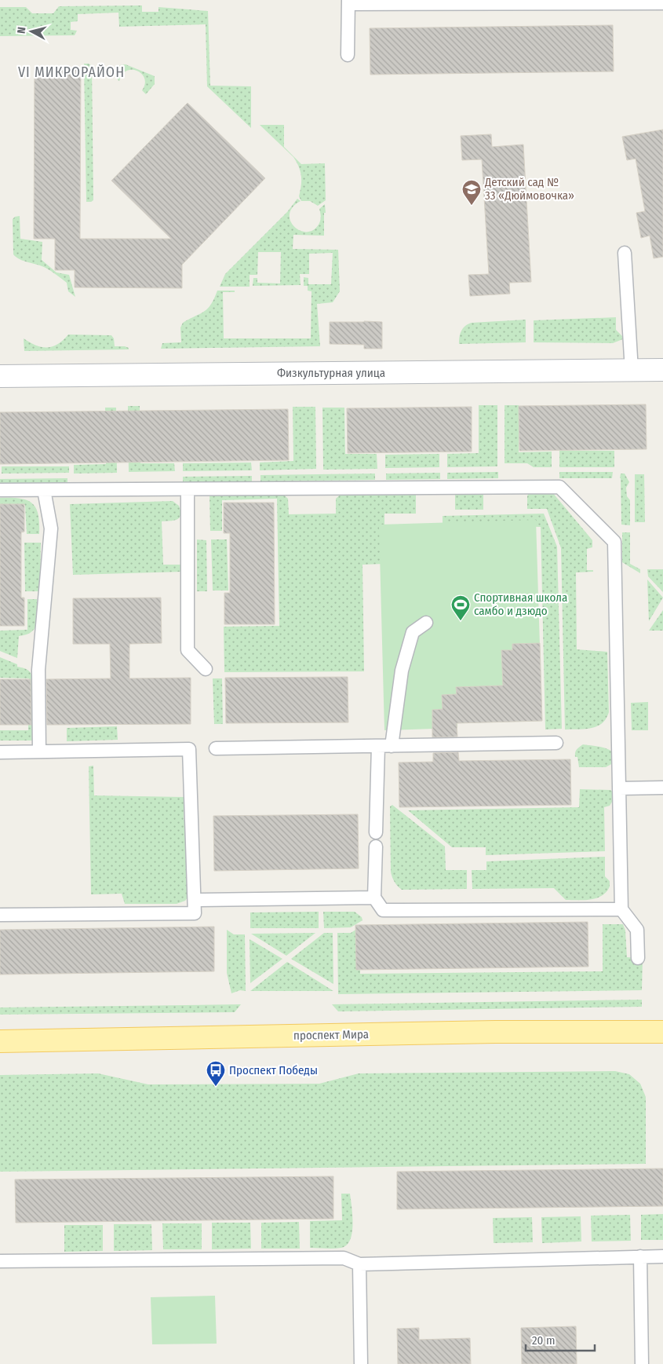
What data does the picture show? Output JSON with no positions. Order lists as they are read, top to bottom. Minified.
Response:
{"streets":{"main road":["проспект Мира"],"street":["Физкультурная улица"]},"districts":["VI МИКРОРАЙОН"],"places":{"school or university":["Детский сад № 33 «Дюймовочка»"],"sports":["Спортивная школа самбо и дзюдо"],"bus stop":["Проспект Победы"]},"scale_bar":"20 m","north":"left"}
